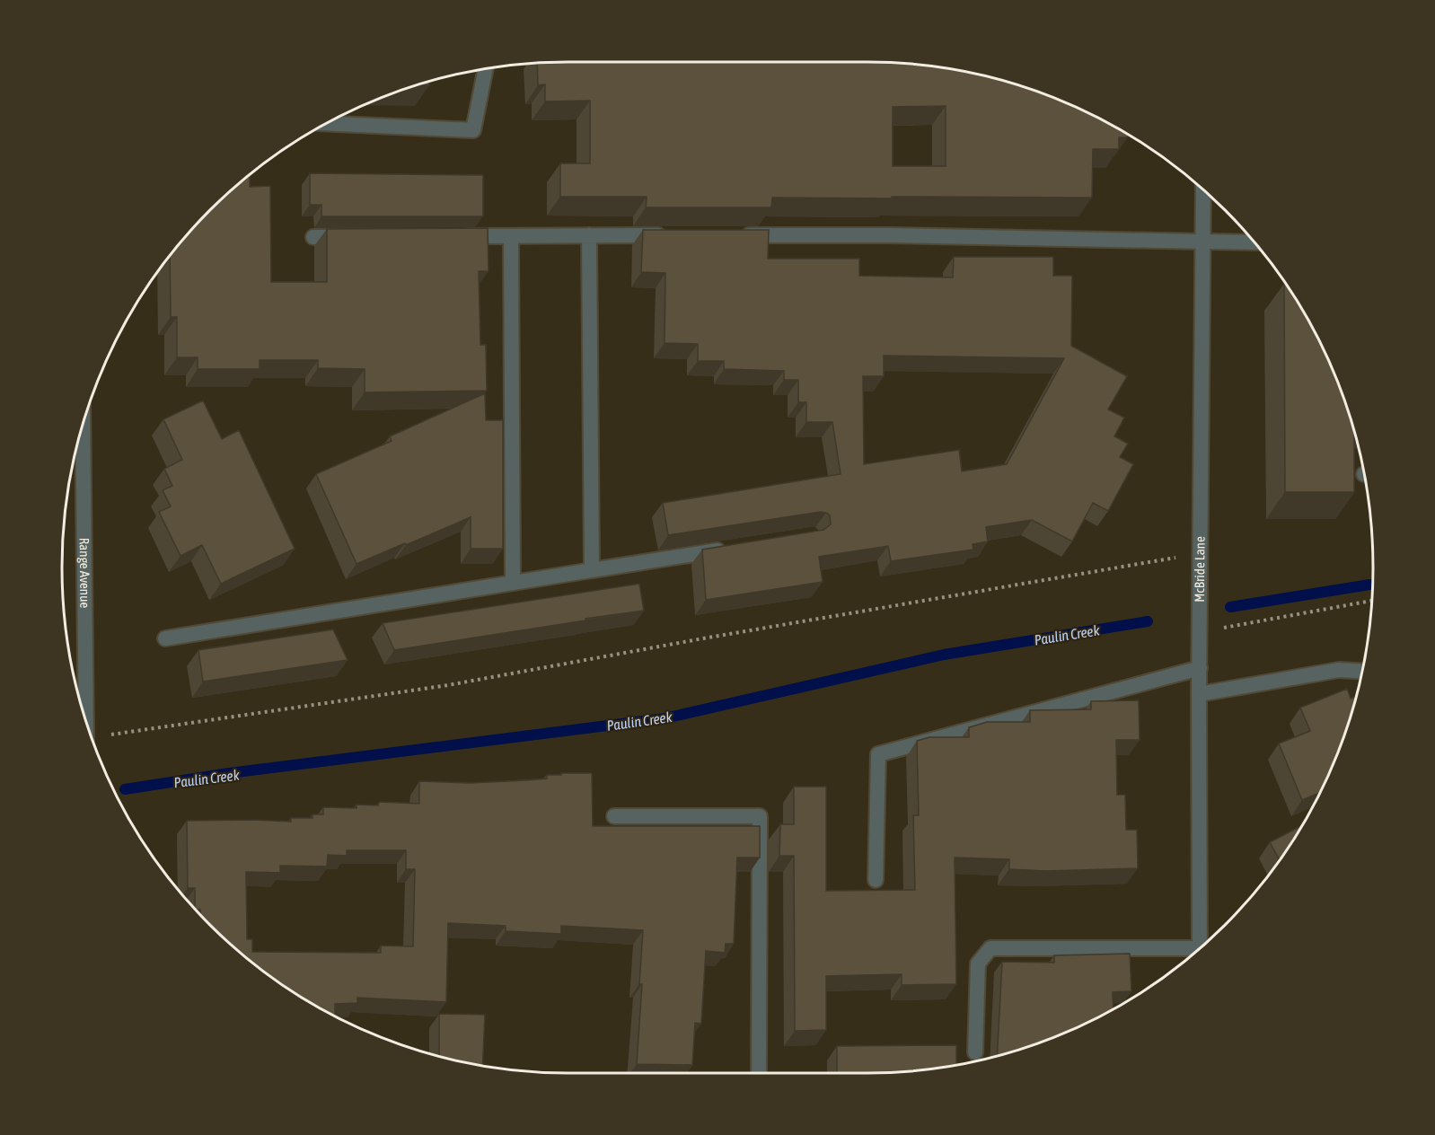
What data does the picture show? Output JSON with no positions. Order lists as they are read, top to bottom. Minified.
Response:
{"streets":{"street":["McBride Lane","Range Avenue"]},"water":["Paulin Creek"]}
